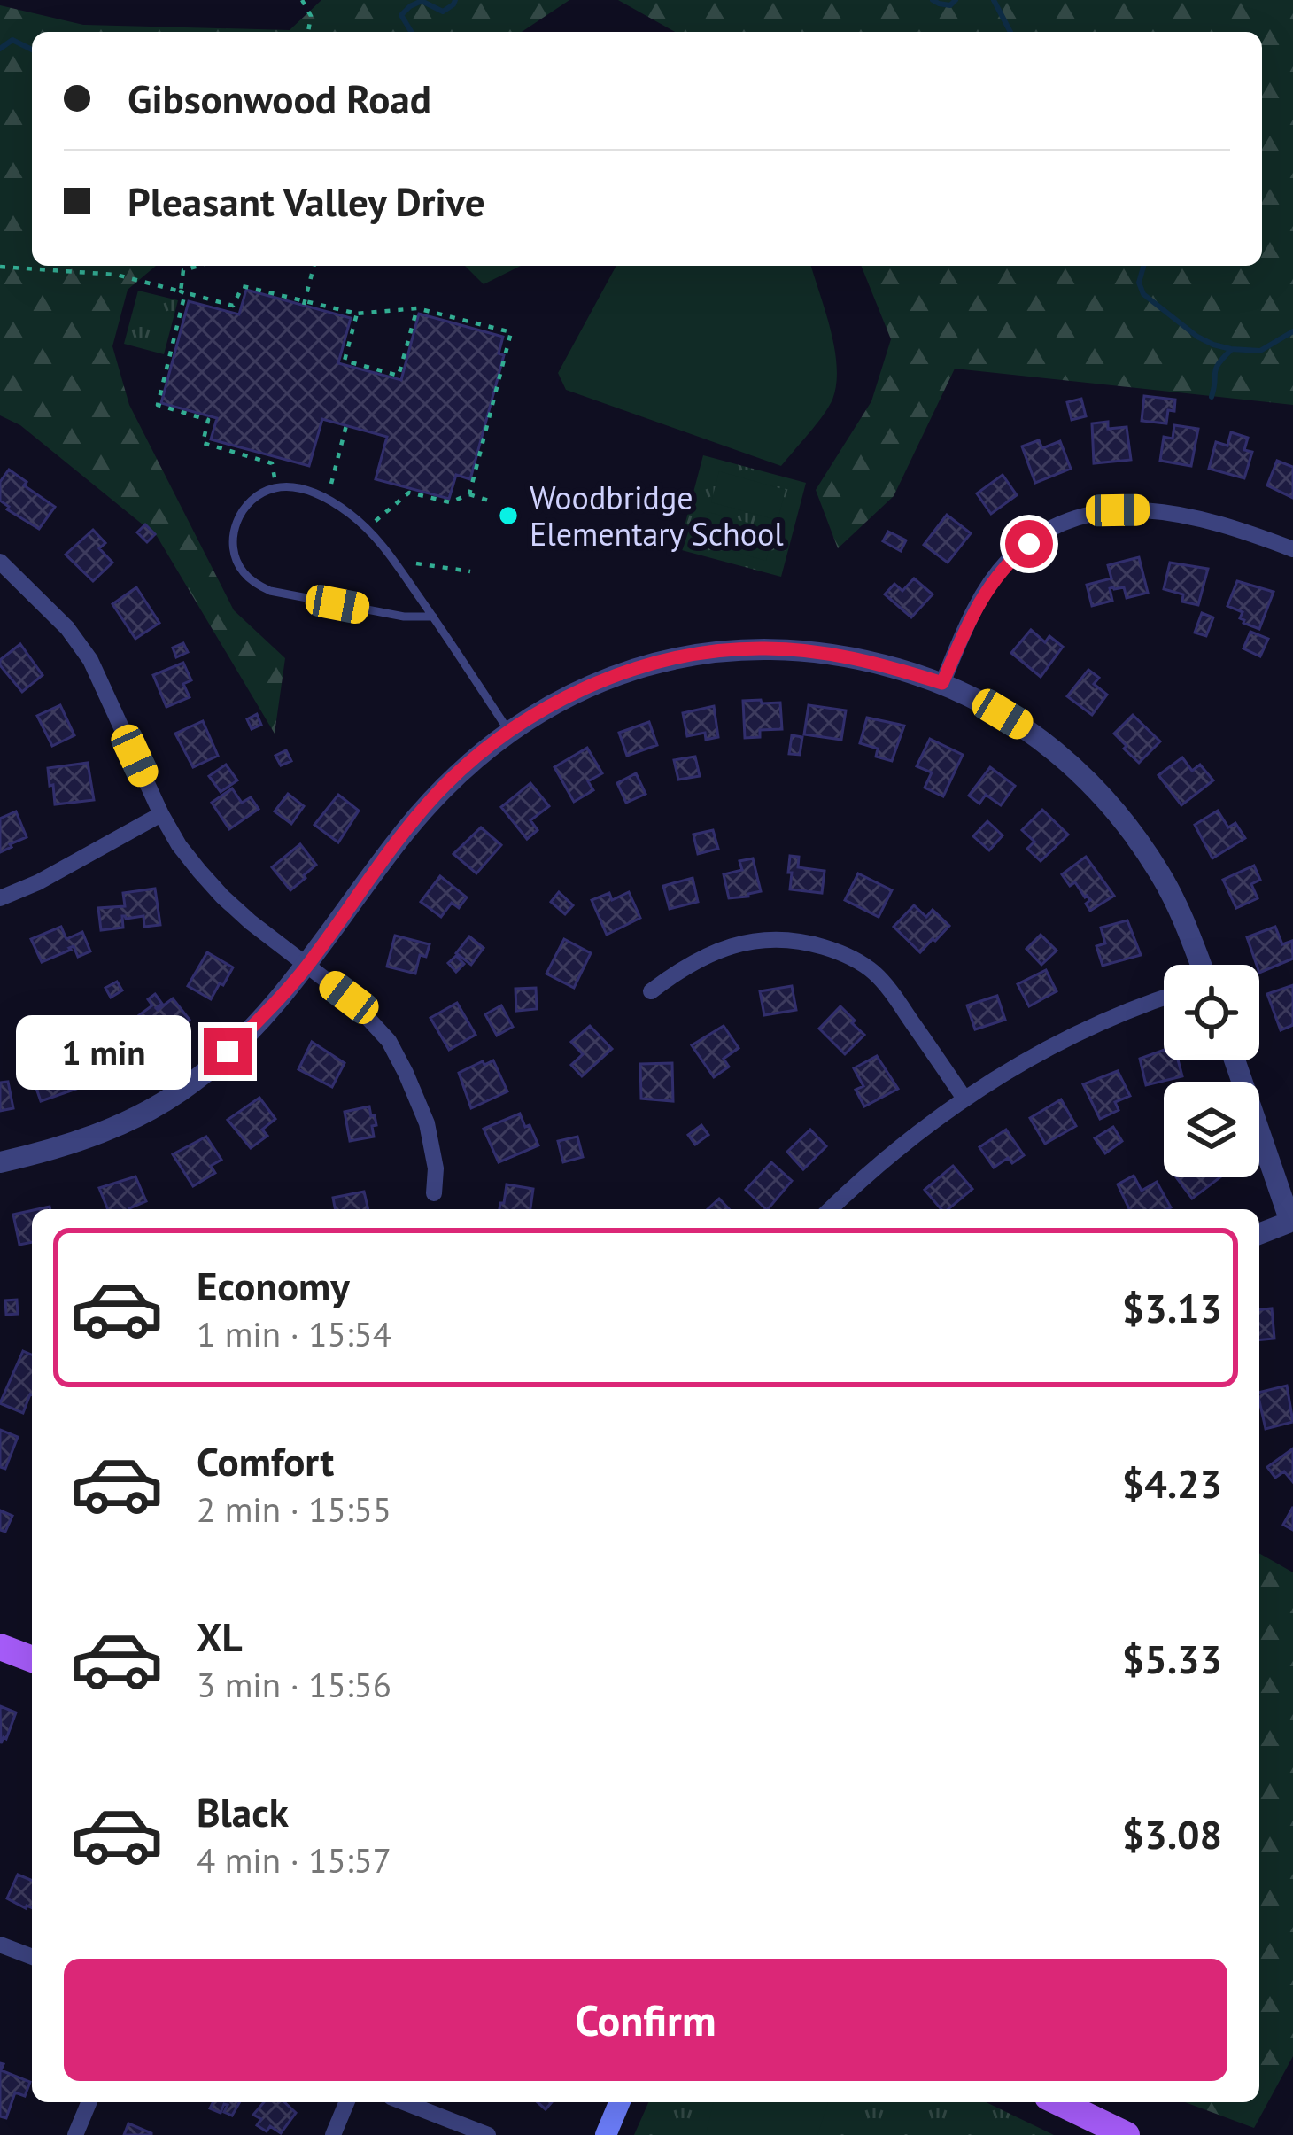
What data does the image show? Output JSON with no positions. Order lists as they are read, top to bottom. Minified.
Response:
{"places":["Woodbridge Elementary School"],"page":{"banner":["Gibsonwood Road","Pleasant Valley Drive"],"bubble":"1 min","list":[{"name":"Economy","note":"1 min · 15:54","value":"$3.13"},{"name":"Comfort","note":"2 min · 15:55","value":"$4.23"},{"name":"XL","note":"3 min · 15:56","value":"$5.33"},{"name":"Black","note":"4 min · 15:57","value":"$3.08"}],"buttons":"Confirm"}}
